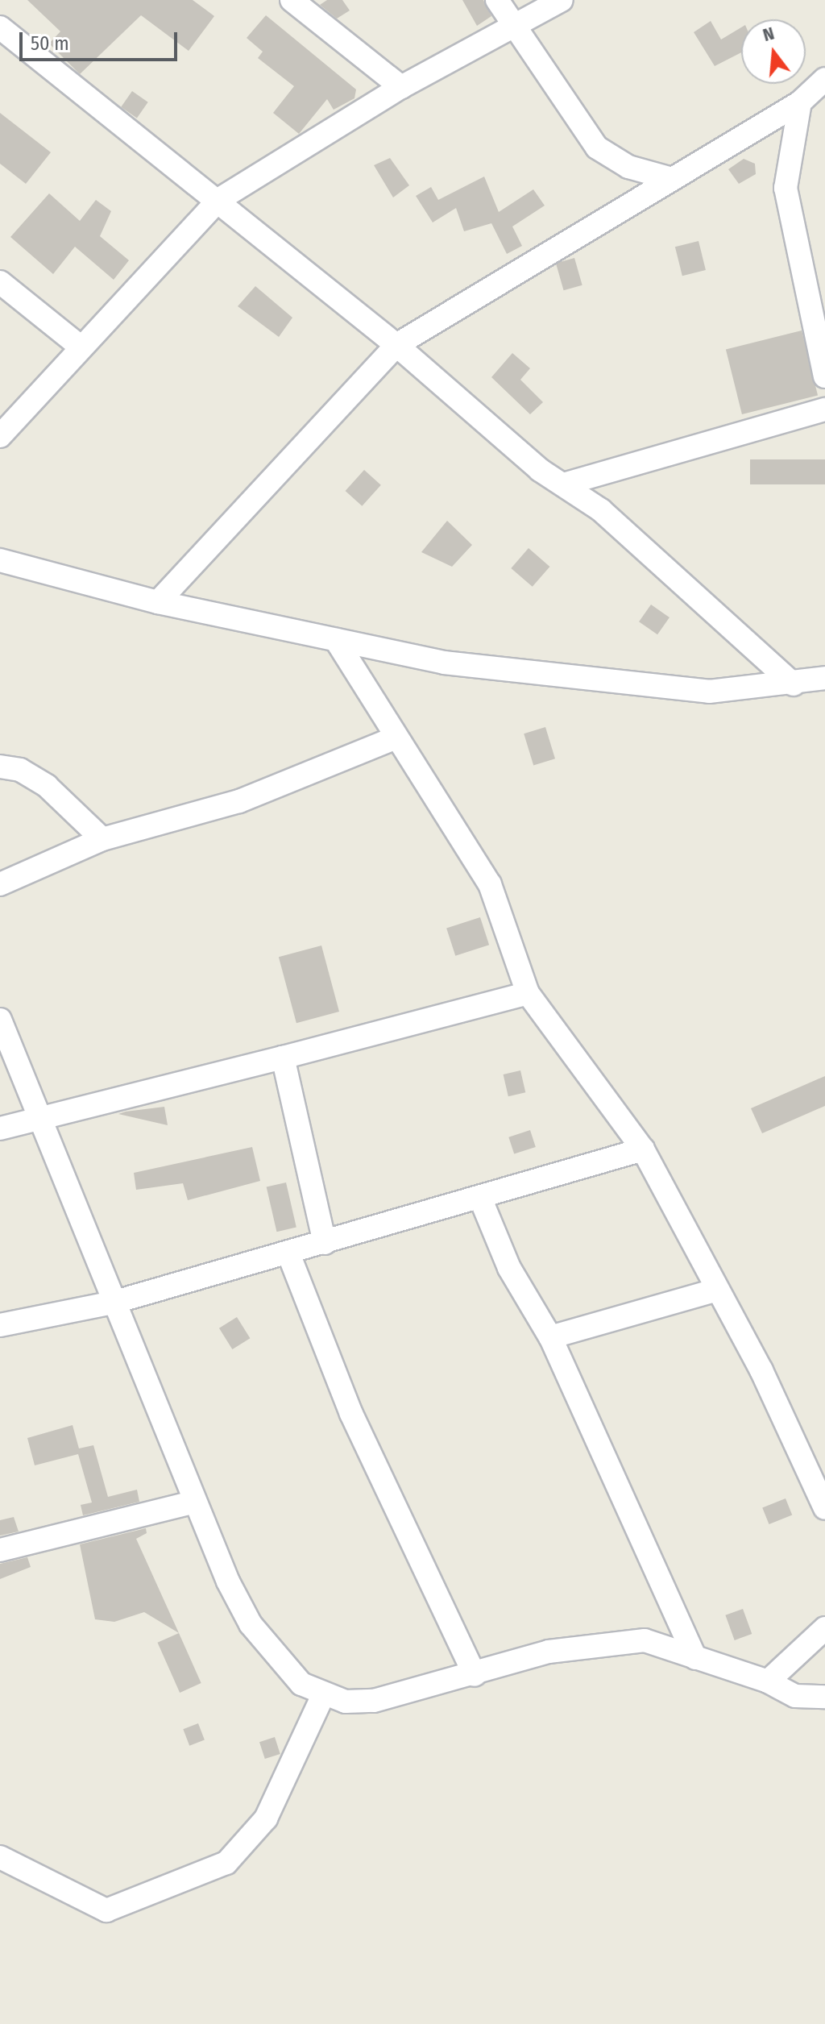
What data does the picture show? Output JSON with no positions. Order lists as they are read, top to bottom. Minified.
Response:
{"scale_bar":"50 m","north":"top"}
